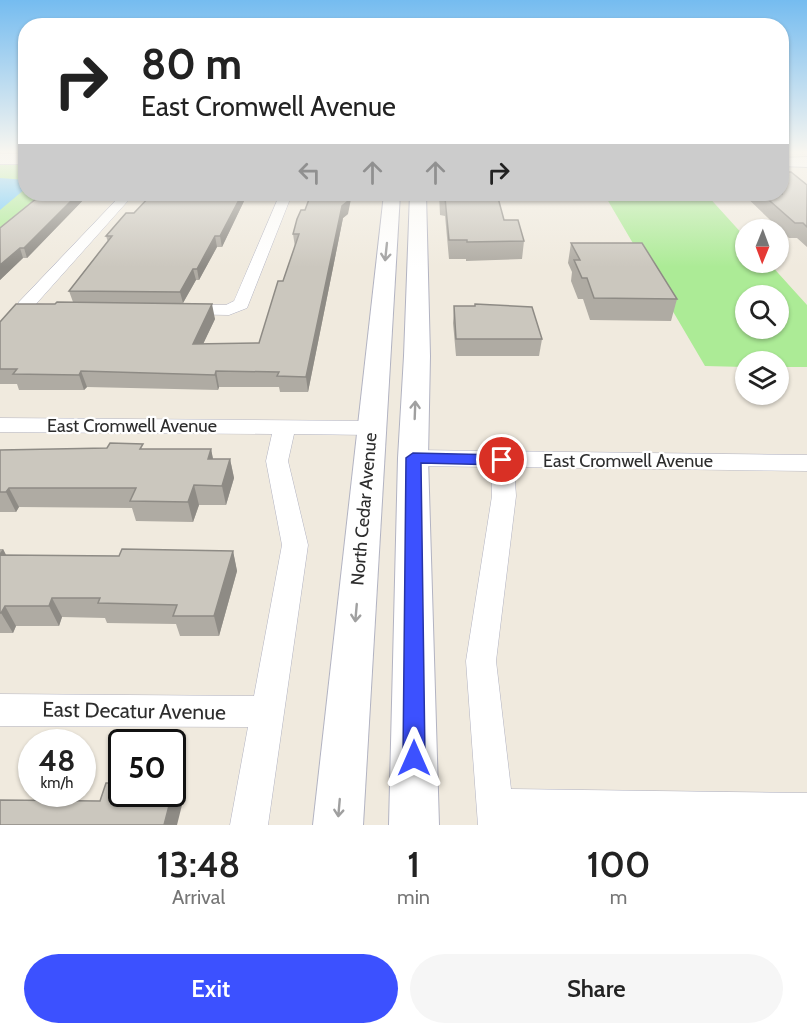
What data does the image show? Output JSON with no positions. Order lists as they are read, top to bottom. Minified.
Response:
{"streets":{"main road":["North Cedar Avenue"],"street":["East Cromwell Avenue","East Decatur Avenue"]},"crossings":[["East Cromwell Avenue","North Cedar Avenue"]],"north":"bottom","page":{"turn":["80 m","East Cromwell Avenue"],"speed":"48 km/h","limit":"50","eta":["13:48","Arrival","1","min","100","m"],"buttons":["Exit","Share"]}}
